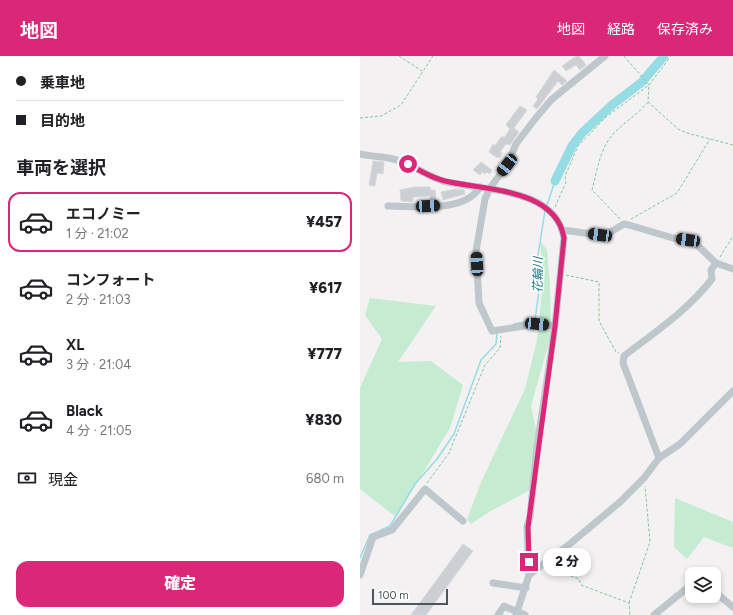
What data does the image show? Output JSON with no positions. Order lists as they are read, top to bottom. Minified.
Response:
{"water":["花輪川"],"scale_bar":"100 m","page":{"header":"地図","nav":["地図","経路","保存済み"],"banner":["乗車地","目的地"],"heading":"車両を選択","list":[{"name":"エコノミー","note":"1 分 · 21:02","value":"¥457"},{"name":"コンフォート","note":"2 分 · 21:03","value":"¥617"},{"name":"XL","note":"3 分 · 21:04","value":"¥777"},{"name":"Black","note":"4 分 · 21:05","value":"¥830"}],"pay":["現金","680 m"],"bubble":"2 分","buttons":"確定","scale":"100 m"}}
